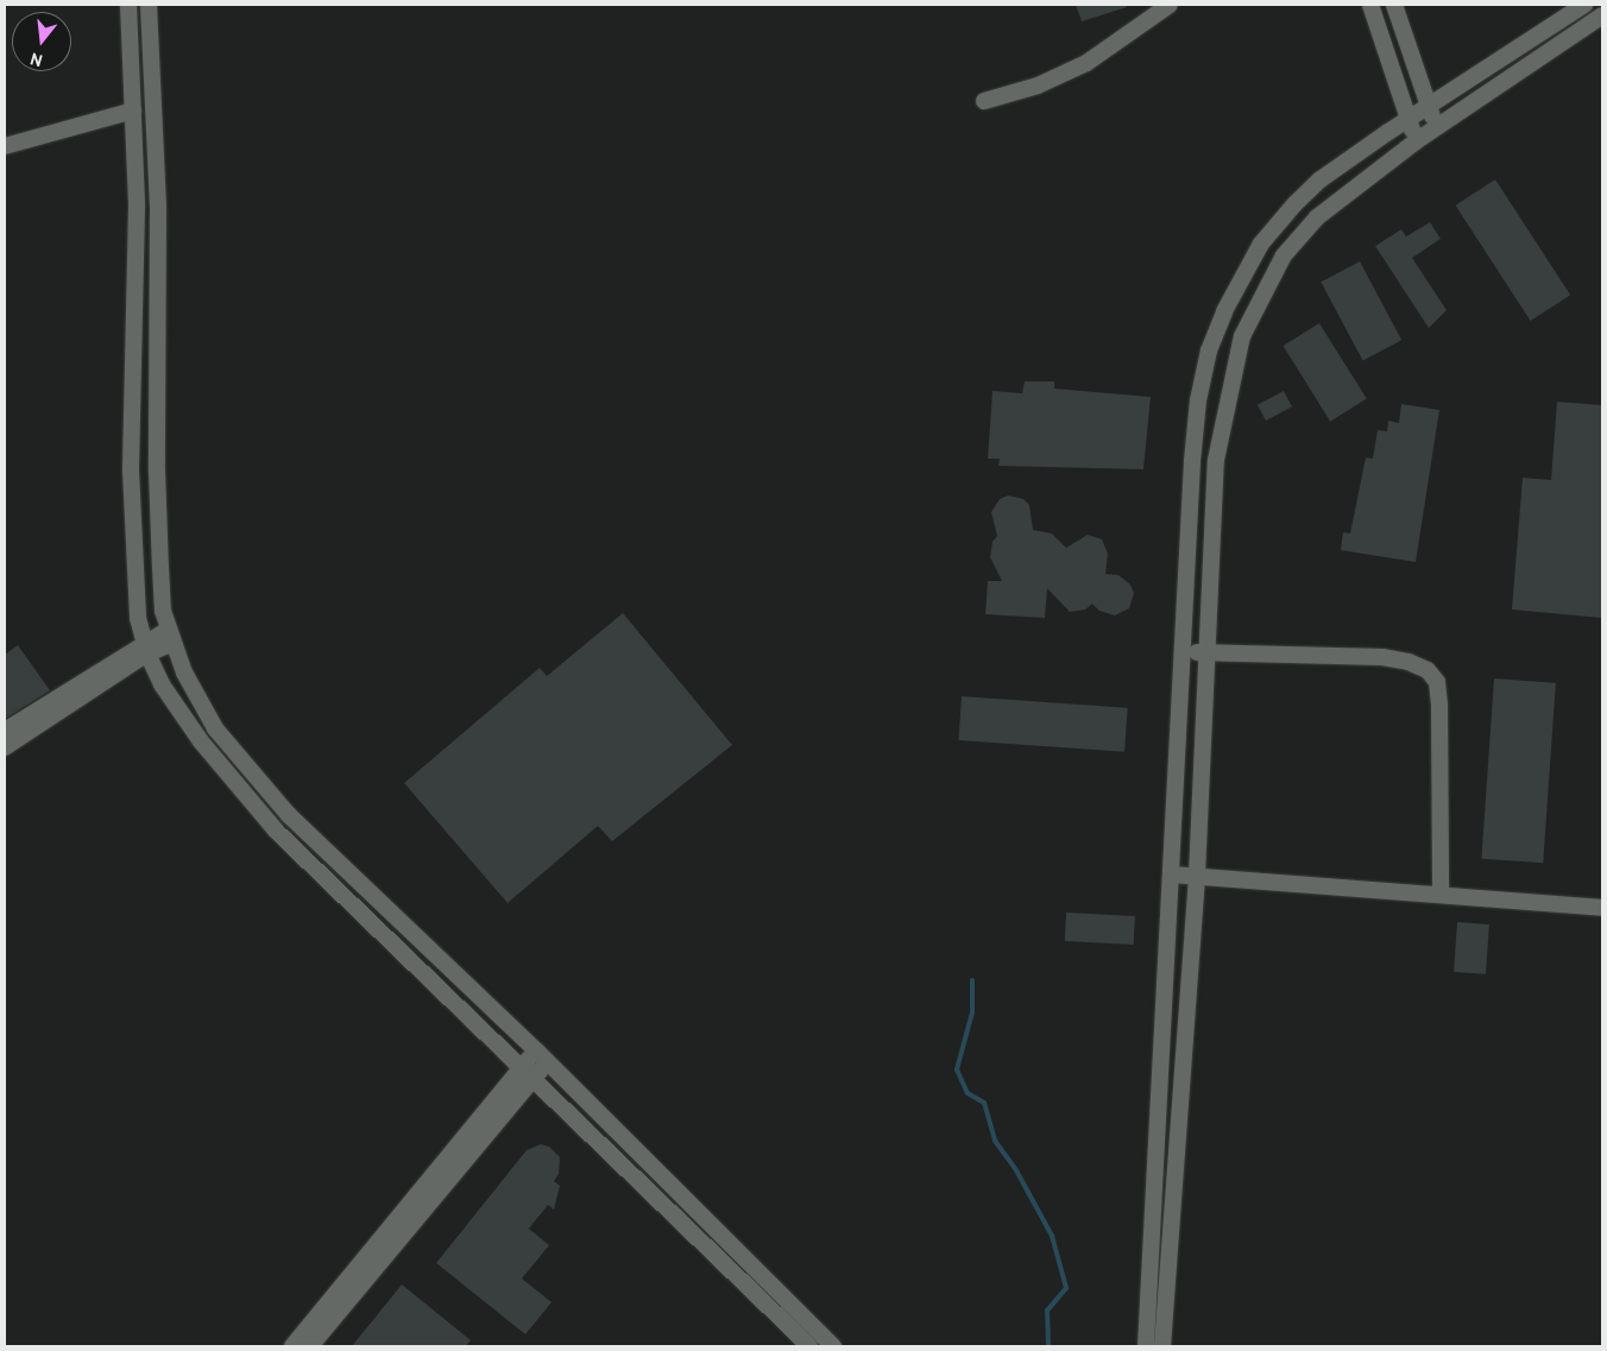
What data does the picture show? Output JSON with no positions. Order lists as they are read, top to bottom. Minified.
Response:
{"north":"bottom"}
